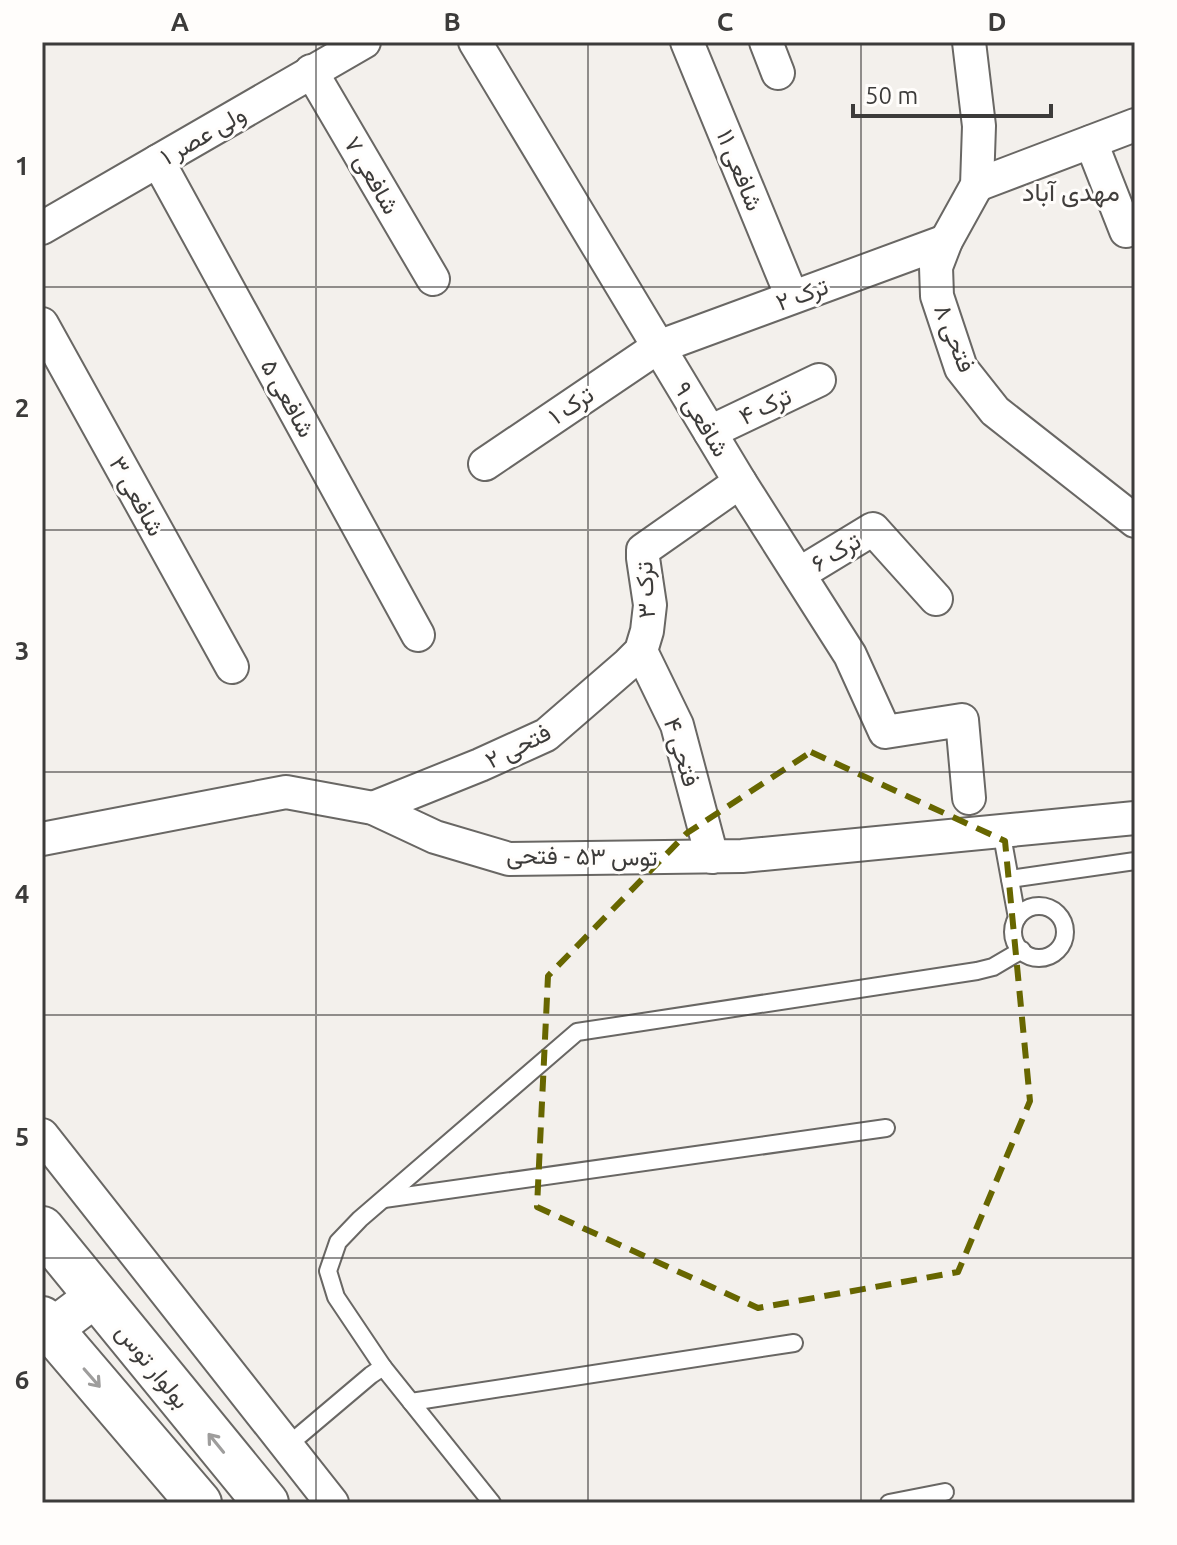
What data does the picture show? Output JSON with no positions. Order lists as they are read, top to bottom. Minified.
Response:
{"streets":{"main road":["بولوار توس"],"street":["ولی عصر ۱","شافعی ۱۱","شافعی ۷","ترک ۲","فتحی ۸","شافعی ۵","ترک ۱","ترک ۴","شافعی ۹","شافعی ۳","ترک ۶","ترک ۳","فتحی ۲","فتحی ۴","توس ۵۳ - فتحی"]},"crossings":[["ولی عصر ۱","شافعی ۷"],["ولی عصر ۱","شافعی ۵"],["شافعی ۱۱","ترک ۲"],["ترک ۲","فتحی ۸"],["ترک ۲","ترک ۱"],["ترک ۲","شافعی ۹"],["ترک ۱","شافعی ۹"],["ترک ۴","شافعی ۹"],["شافعی ۹","ترک ۶"],["شافعی ۹","ترک ۳"],["ترک ۳","فتحی ۲"],["ترک ۳","فتحی ۴"],["فتحی ۲","فتحی ۴"],["فتحی ۲","توس ۵۳ - فتحی"],["فتحی ۴","توس ۵۳ - فتحی"]],"districts":["مهدی آباد"],"scale_bar":"50 m","grid":{"columns":["A","B","C","D"],"rows":["1","2","3","4","5","6"]}}
